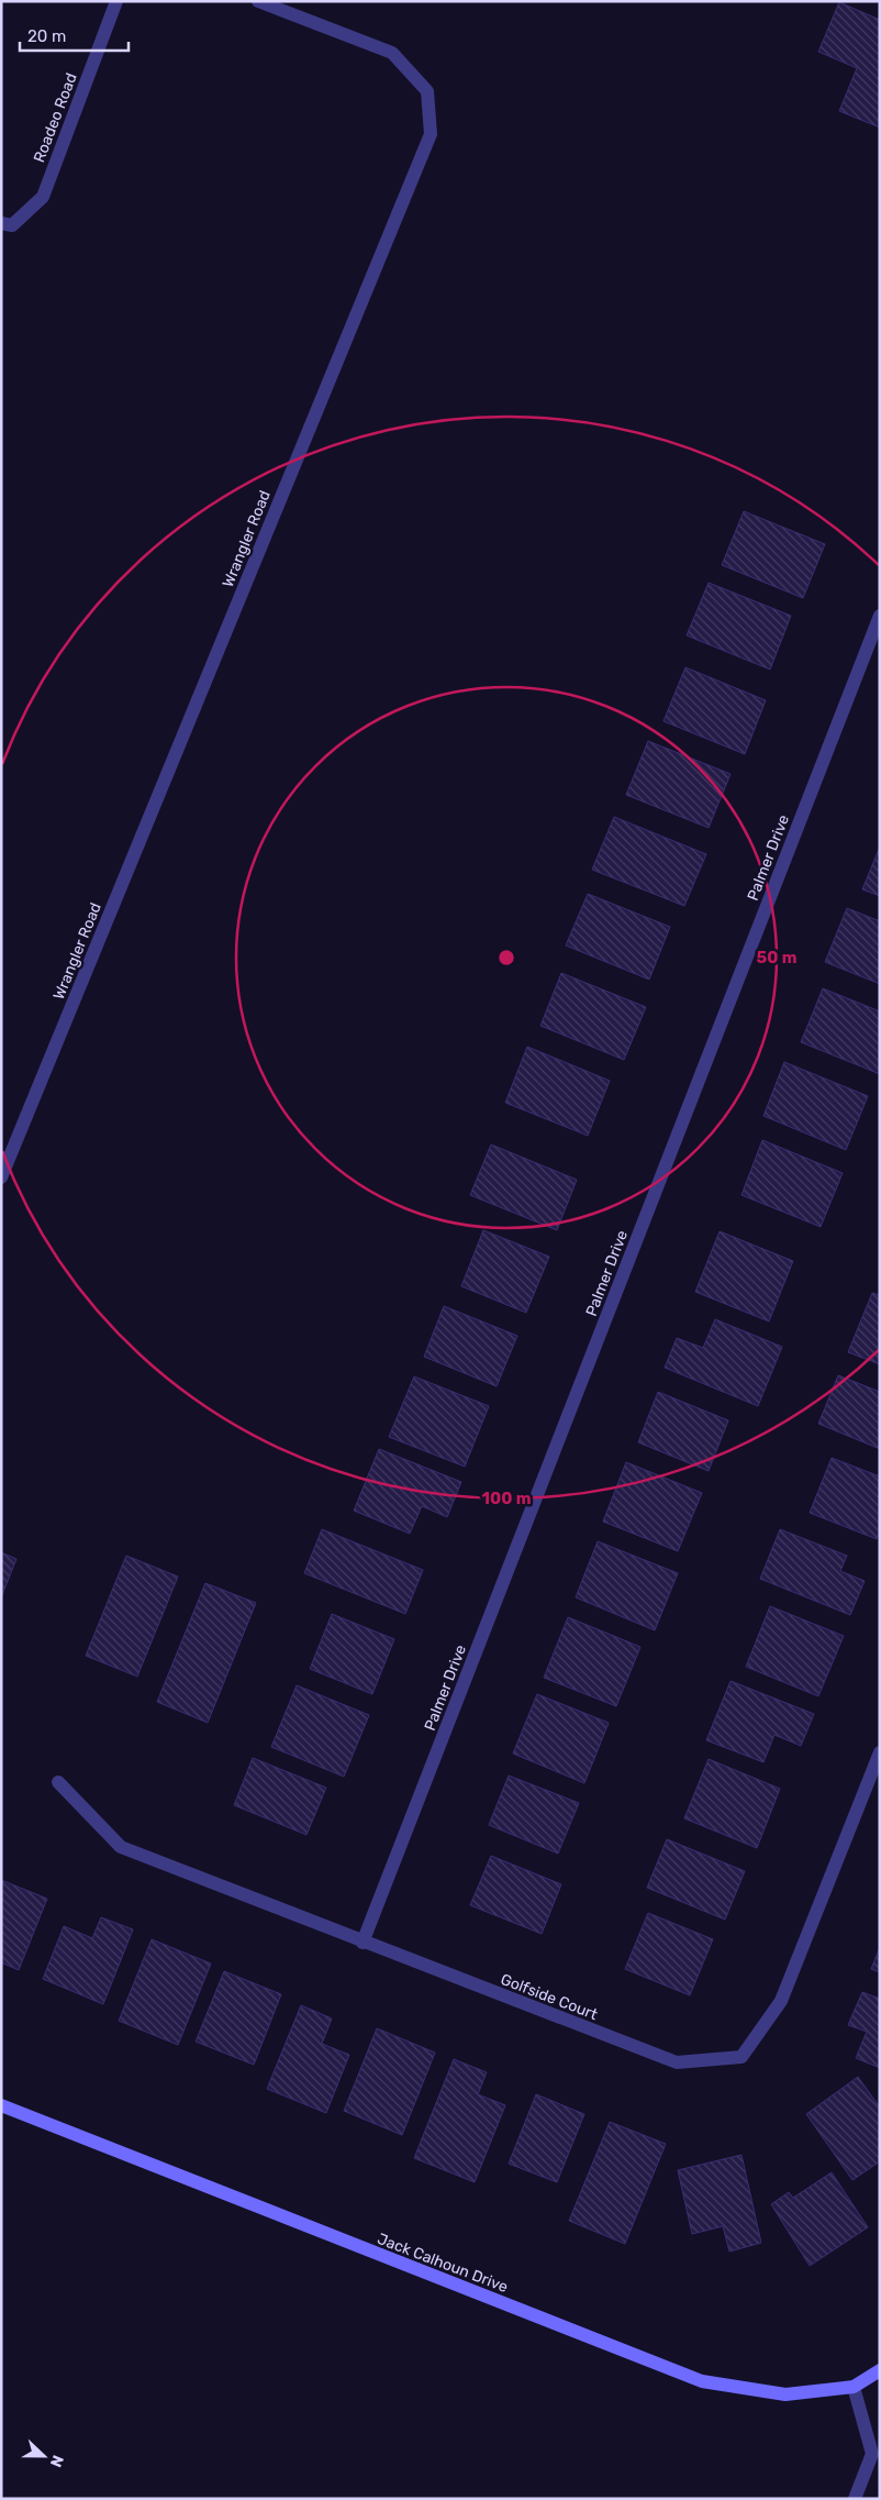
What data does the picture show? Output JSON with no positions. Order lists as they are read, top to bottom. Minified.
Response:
{"streets":{"street":["Roadeo Road","Wrangler Road","Palmer Drive","Golfside Court","Jack Calhoun Drive"]},"crossings":[["Palmer Drive","Golfside Court"]],"scale_bar":"20 m","north":"right","rings":["50 m","100 m"]}
